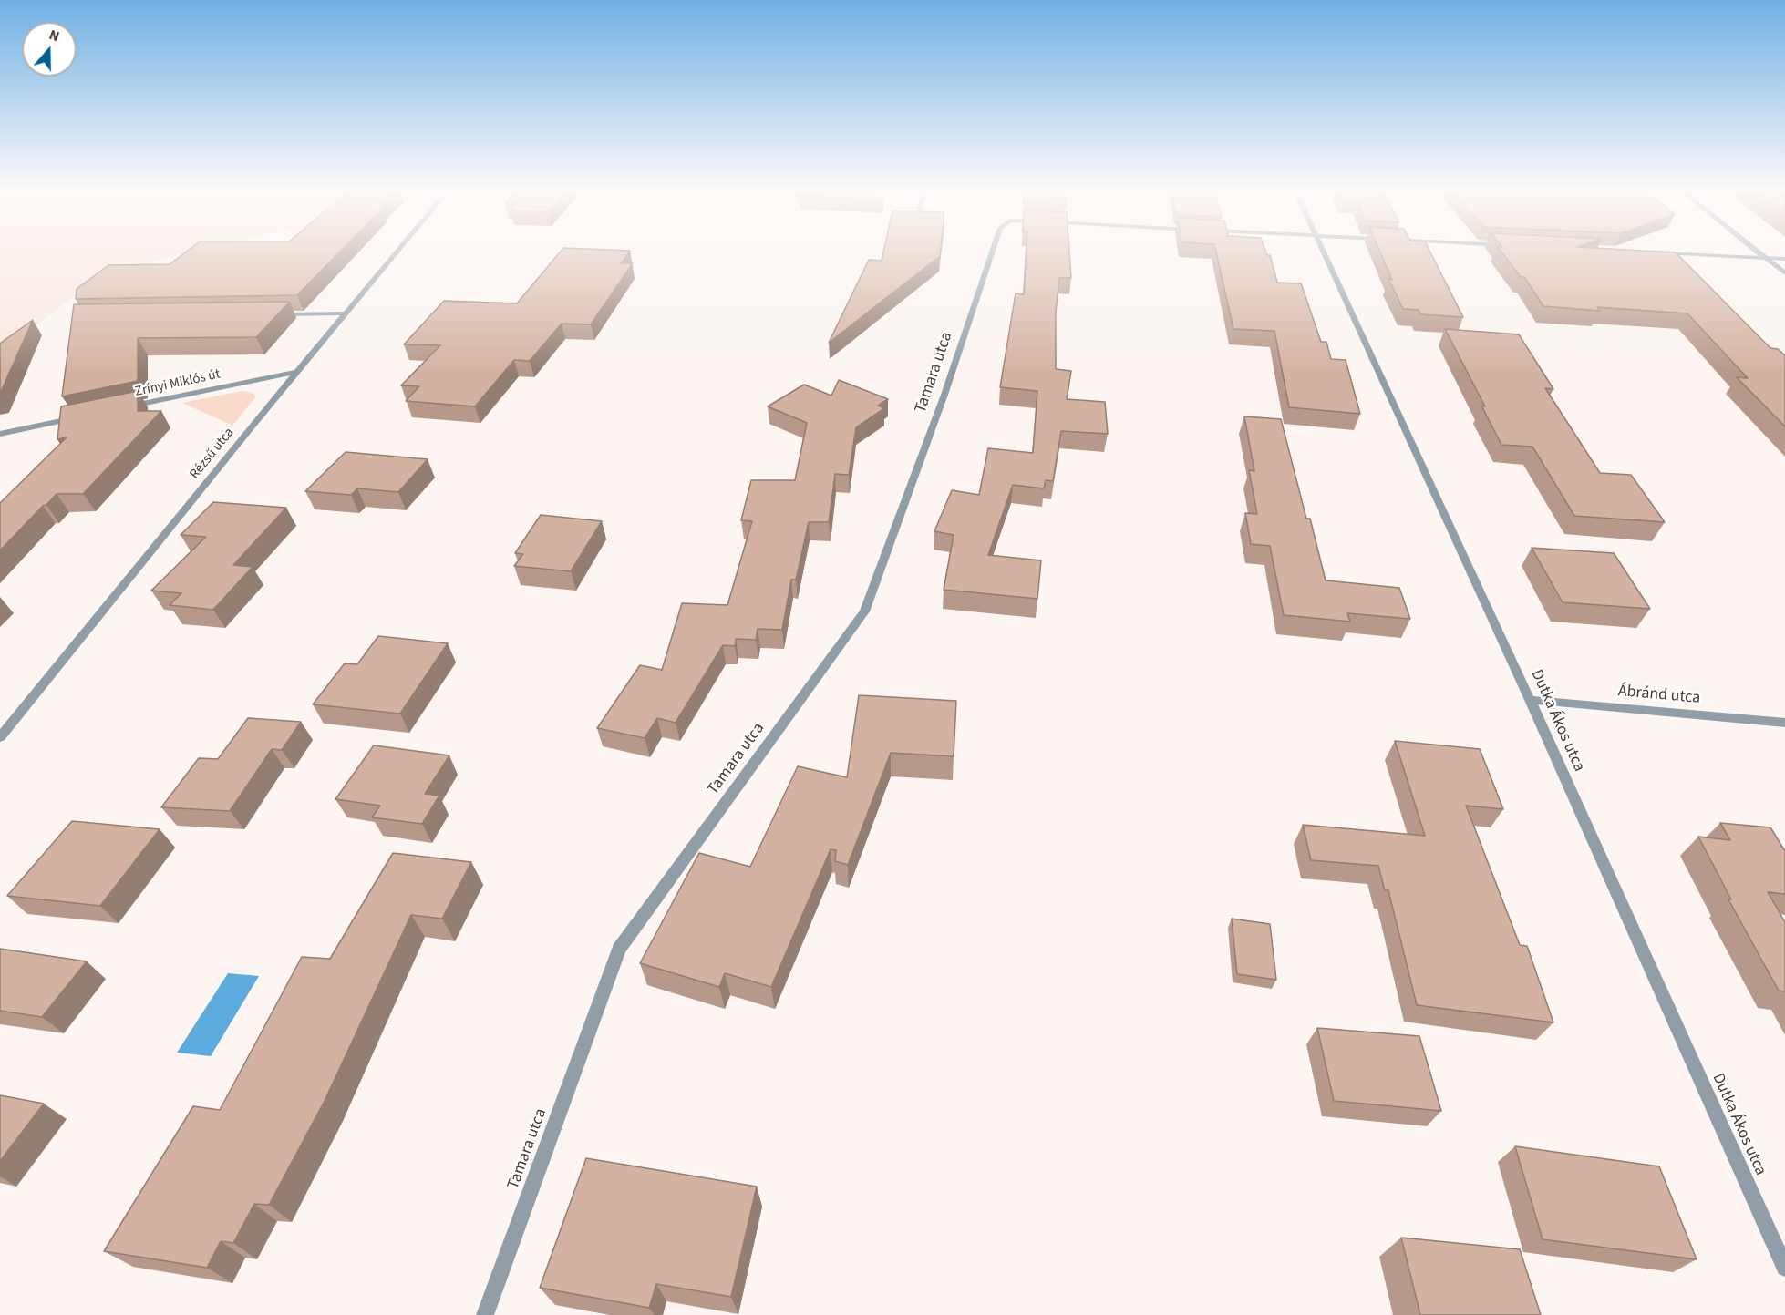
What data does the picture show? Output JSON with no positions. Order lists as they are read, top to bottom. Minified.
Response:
{"streets":{"street":["Tamara utca","Zrínyi Miklós út","Rézsű utca","Ábránd utca","Dutka Ákos utca"]},"crossings":[["Zrínyi Miklós út","Rézsű utca"],["Ábránd utca","Dutka Ákos utca"]],"north":"top"}
